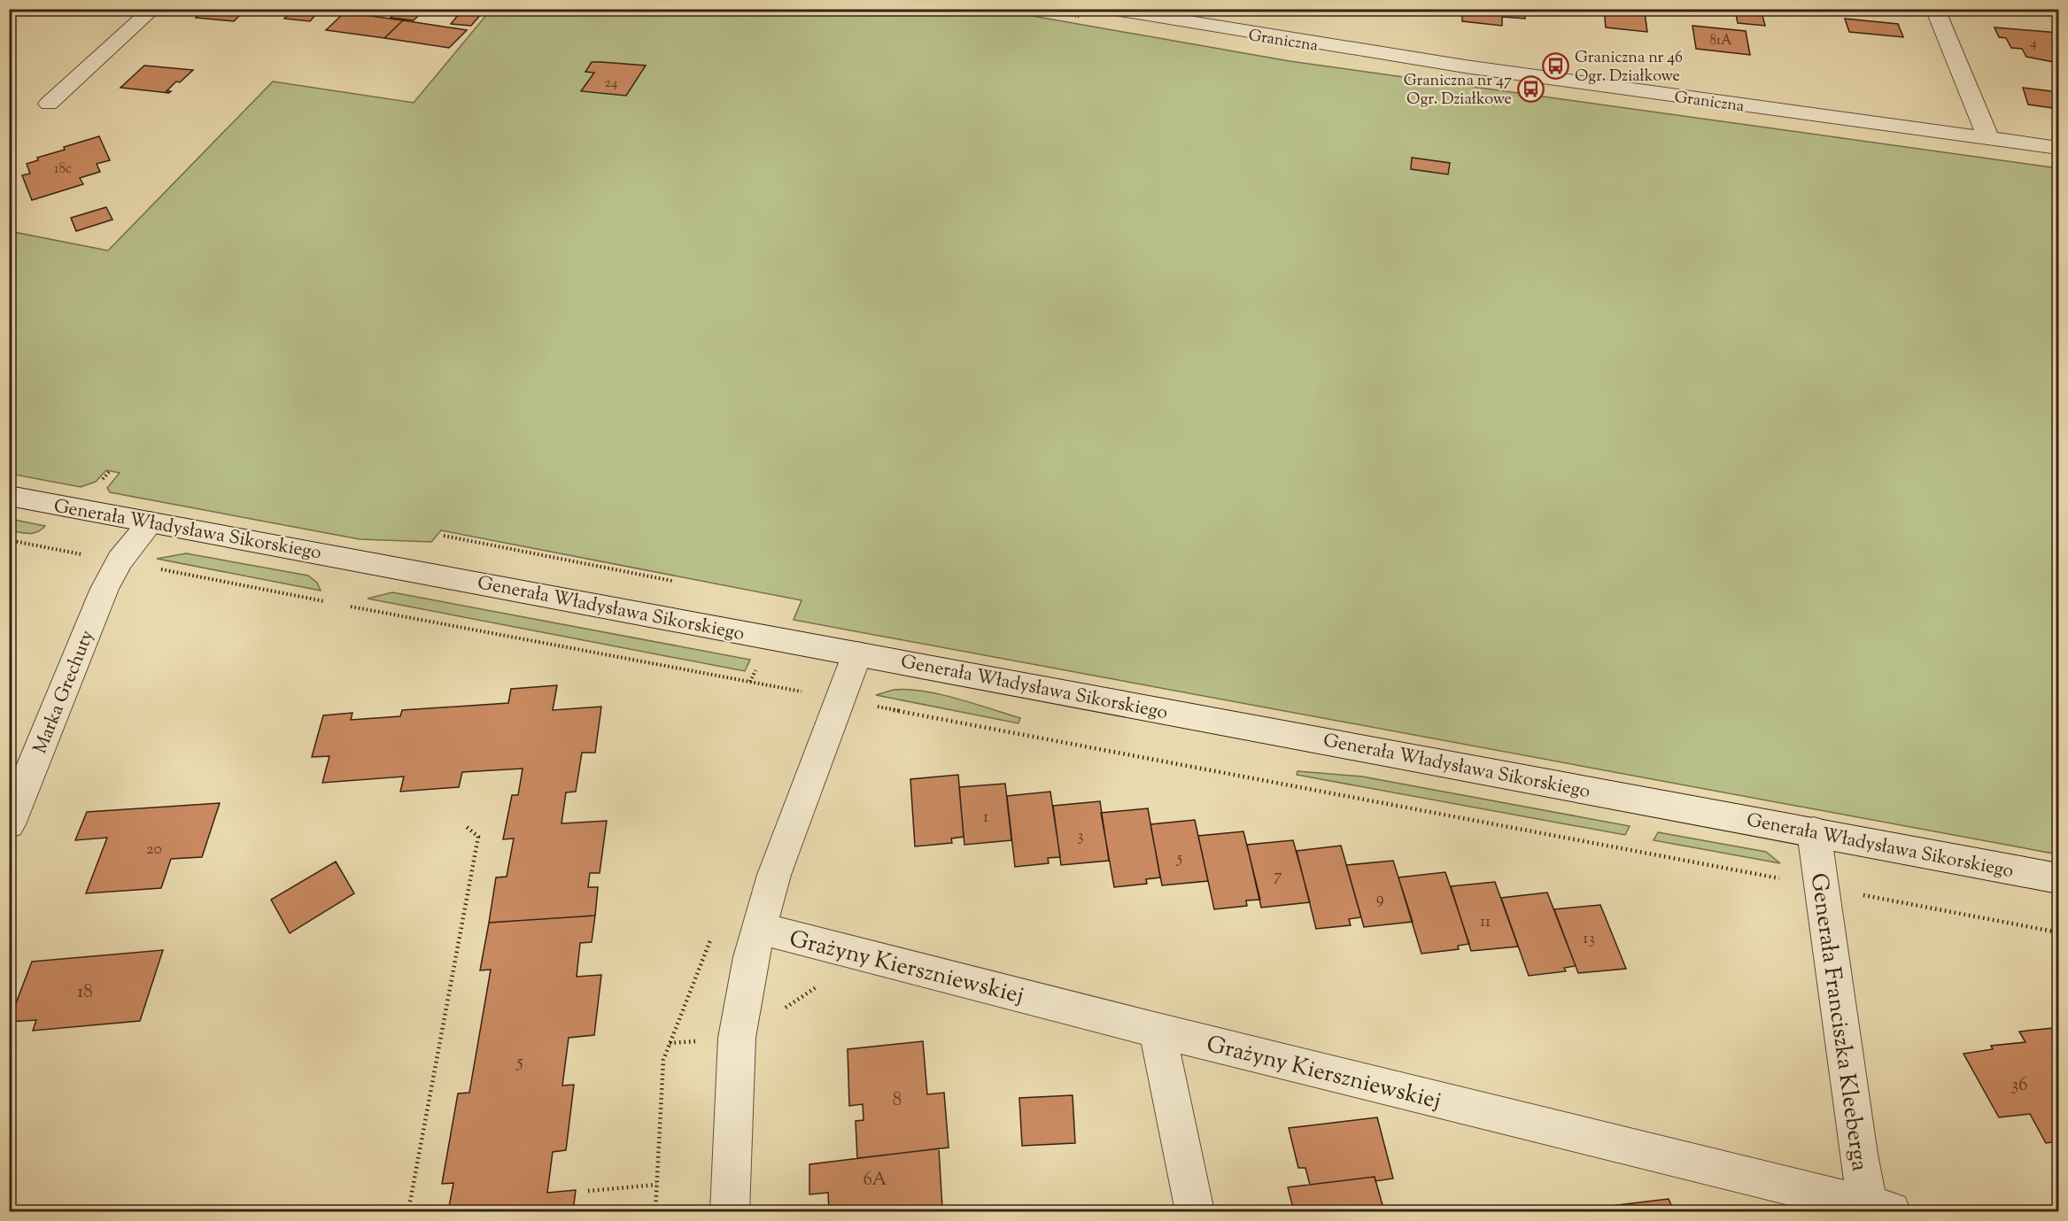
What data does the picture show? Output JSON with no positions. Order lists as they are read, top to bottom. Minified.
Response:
{"streets":{"street":["Graniczna","Generała Władysława Sikorskiego","Marka Grechuty","Grażyny Kierszniewskiej","Generała Franciszka Kleeberga"]},"crossings":[["Generała Władysława Sikorskiego","Marka Grechuty"],["Generała Władysława Sikorskiego","Generała Franciszka Kleeberga"],["Grażyny Kierszniewskiej","Generała Franciszka Kleeberga"]],"places":{"bus stop":["Graniczna nr 46 Ogr. Działkowe","Graniczna nr 47 Ogr. Działkowe"]},"house_numbers":["81A","4","24","18c","1","3","20","5","7","9","11","13","18","5","36","8","6A"]}
